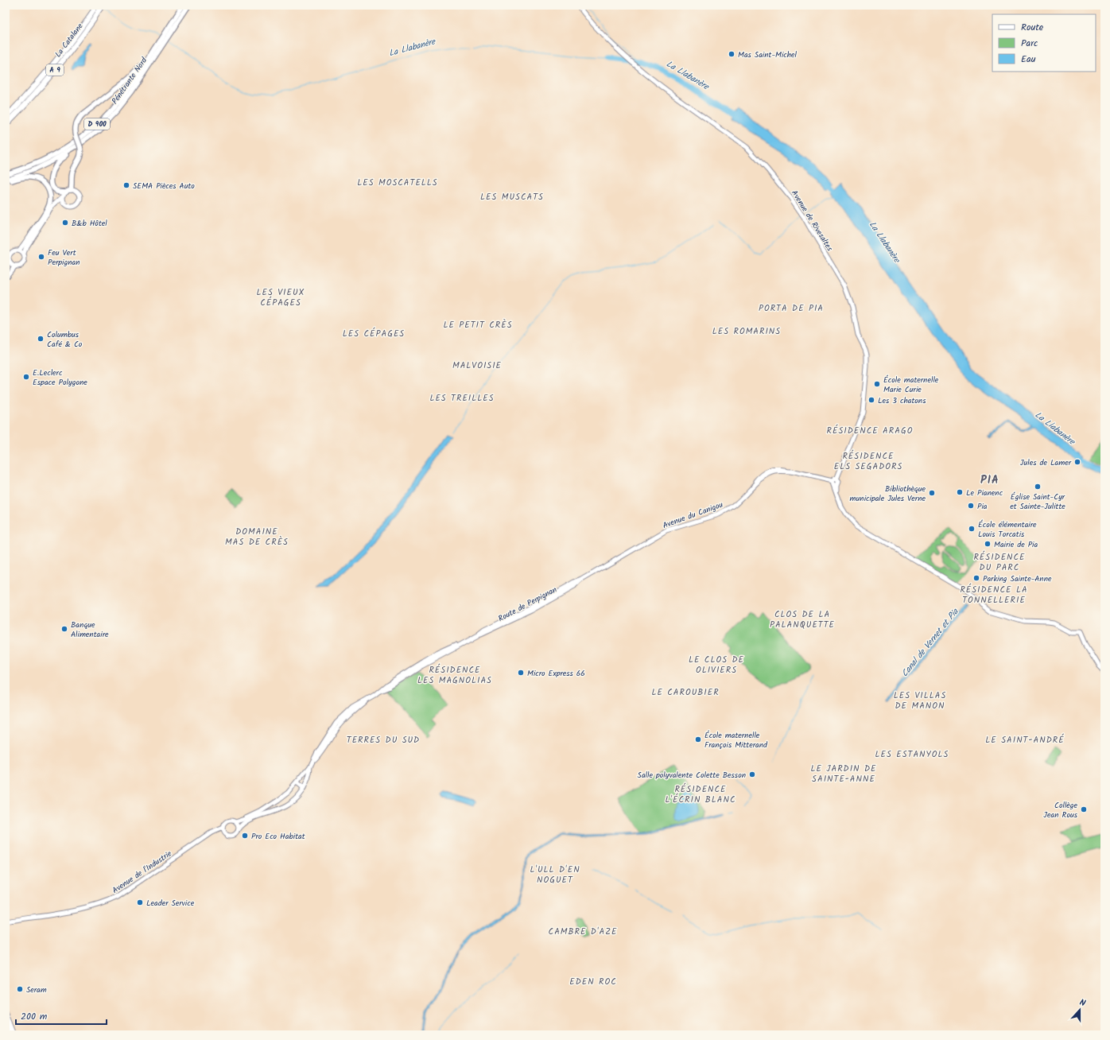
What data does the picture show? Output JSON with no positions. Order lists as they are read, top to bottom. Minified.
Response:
{"streets":{"highway":["La Catalane","A 9","Pénétrante Nord","D 900"],"main road":["Avenue de Rivesaltes","Avenue du Canigou","Route de Perpignan","Avenue de l'Industrie"]},"crossings":[["Pénétrante Nord","D 900"],["Avenue de Rivesaltes","Avenue du Canigou"],["Avenue du Canigou","Route de Perpignan"],["Route de Perpignan","Avenue de l'Industrie"]],"districts":["LES MOSCATELLS","LES MUSCATS","LES VIEUX CÉPAGES","PORTA DE PIA","LE PETIT CRÈS","LES ROMARINS","LES CÉPAGES","MALVOISIE","LES TREILLES","RÉSIDENCE ARAGO","RÉSIDENCE ELS SEGADORS","PIA","DOMAINE MAS DE CRÈS","RÉSIDENCE DU PARC","RÉSIDENCE LA TONNELLERIE","CLOS DE LA PALANQUETTE","LE CLOS DE OLIVIERS","RÉSIDENCE LES MAGNOLIAS","LE CAROUBIER","LES VILLAS DE MANON","TERRES DU SUD","LE SAINT-ANDRÉ","LES ESTANYOLS","LE JARDIN DE SAINTE-ANNE","RÉSIDENCE L'ÉCRIN BLANC","L'ULL D'EN NOGUET","CAMBRE D'AZE","EDEN ROC"],"water":["La Llabanère","Canal de Vernet et Pia"],"places":["Mas Saint-Michel","SEMA Pièces Auto","B&b Hôtel","Feu Vert Perpignan","Columbus Café & Co","E.Leclerc Espace Polygone","École maternelle Marie Curie","Les 3 chatons","Jules de Lamer","Église Saint-Cyr et Sainte-Julitte","Le Pianenc","Bibliothèque municipale Jules Verne","Pia","École élémentaire Louis Torcatis","Mairie de Pia","Parking Sainte-Anne","Banque Alimentaire","Micro Express 66","École maternelle François Mitterand","Salle polyvalente Colette Besson","Collège Jean Rous","Pro Eco Habitat","Leader Service","Seram"],"legend":["Route","Parc","Eau"],"scale_bar":"200 m","north":"top"}
